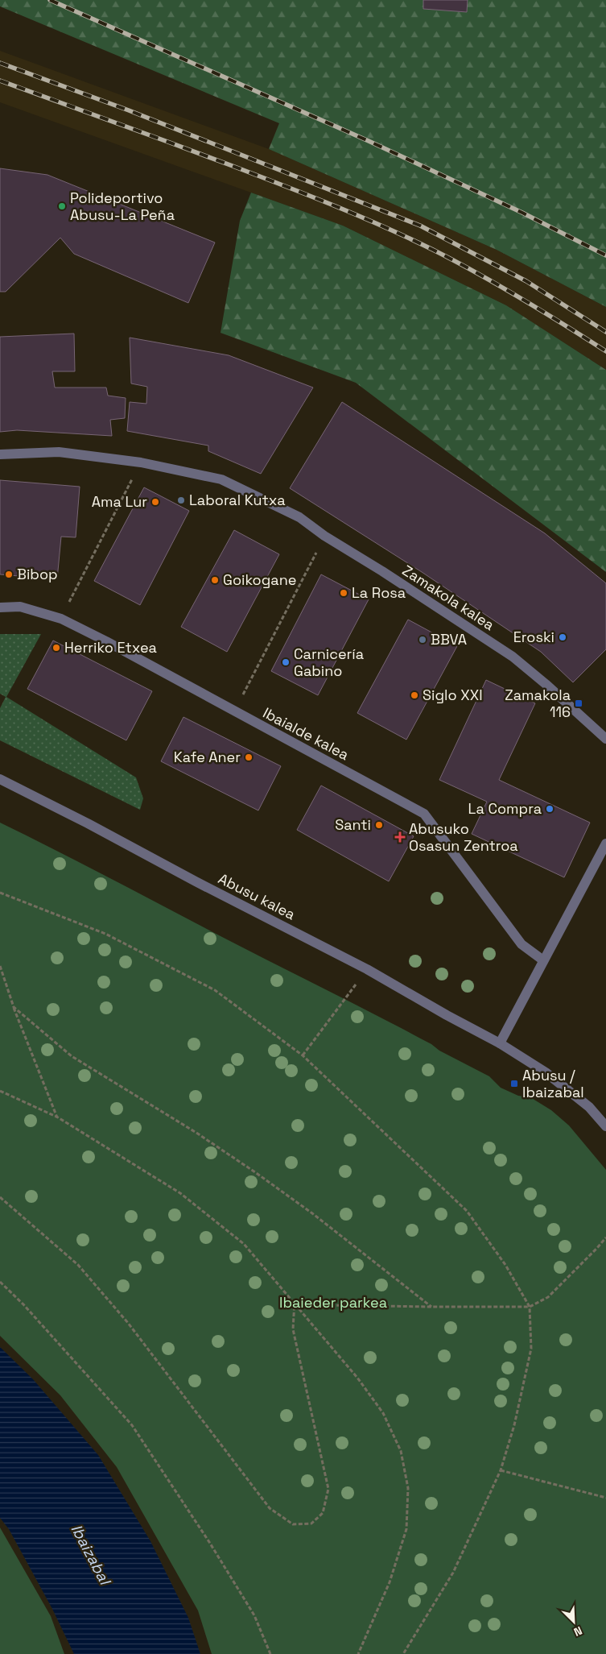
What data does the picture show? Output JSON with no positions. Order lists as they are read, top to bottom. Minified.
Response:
{"streets":{"street":["Zamakola kalea","Ibaialde kalea","Abusu kalea"]},"water":["Ibaizabal"],"parks":["Ibaieder parkea"],"places":{"other":["Polideportivo Abusu-La Peña","Laboral Kutxa","Ama Lur","Bibop","Goikogane","La Rosa","Eroski","BBVA","Herriko Etxea","Carnicería Gabino","Siglo XXI","Kafe Aner","La Compra","Santi"],"transit":["Zamakola 116","Abusu / Ibaizabal"],"health":["Abusuko Osasun Zentroa"]},"north":"bottom right"}
